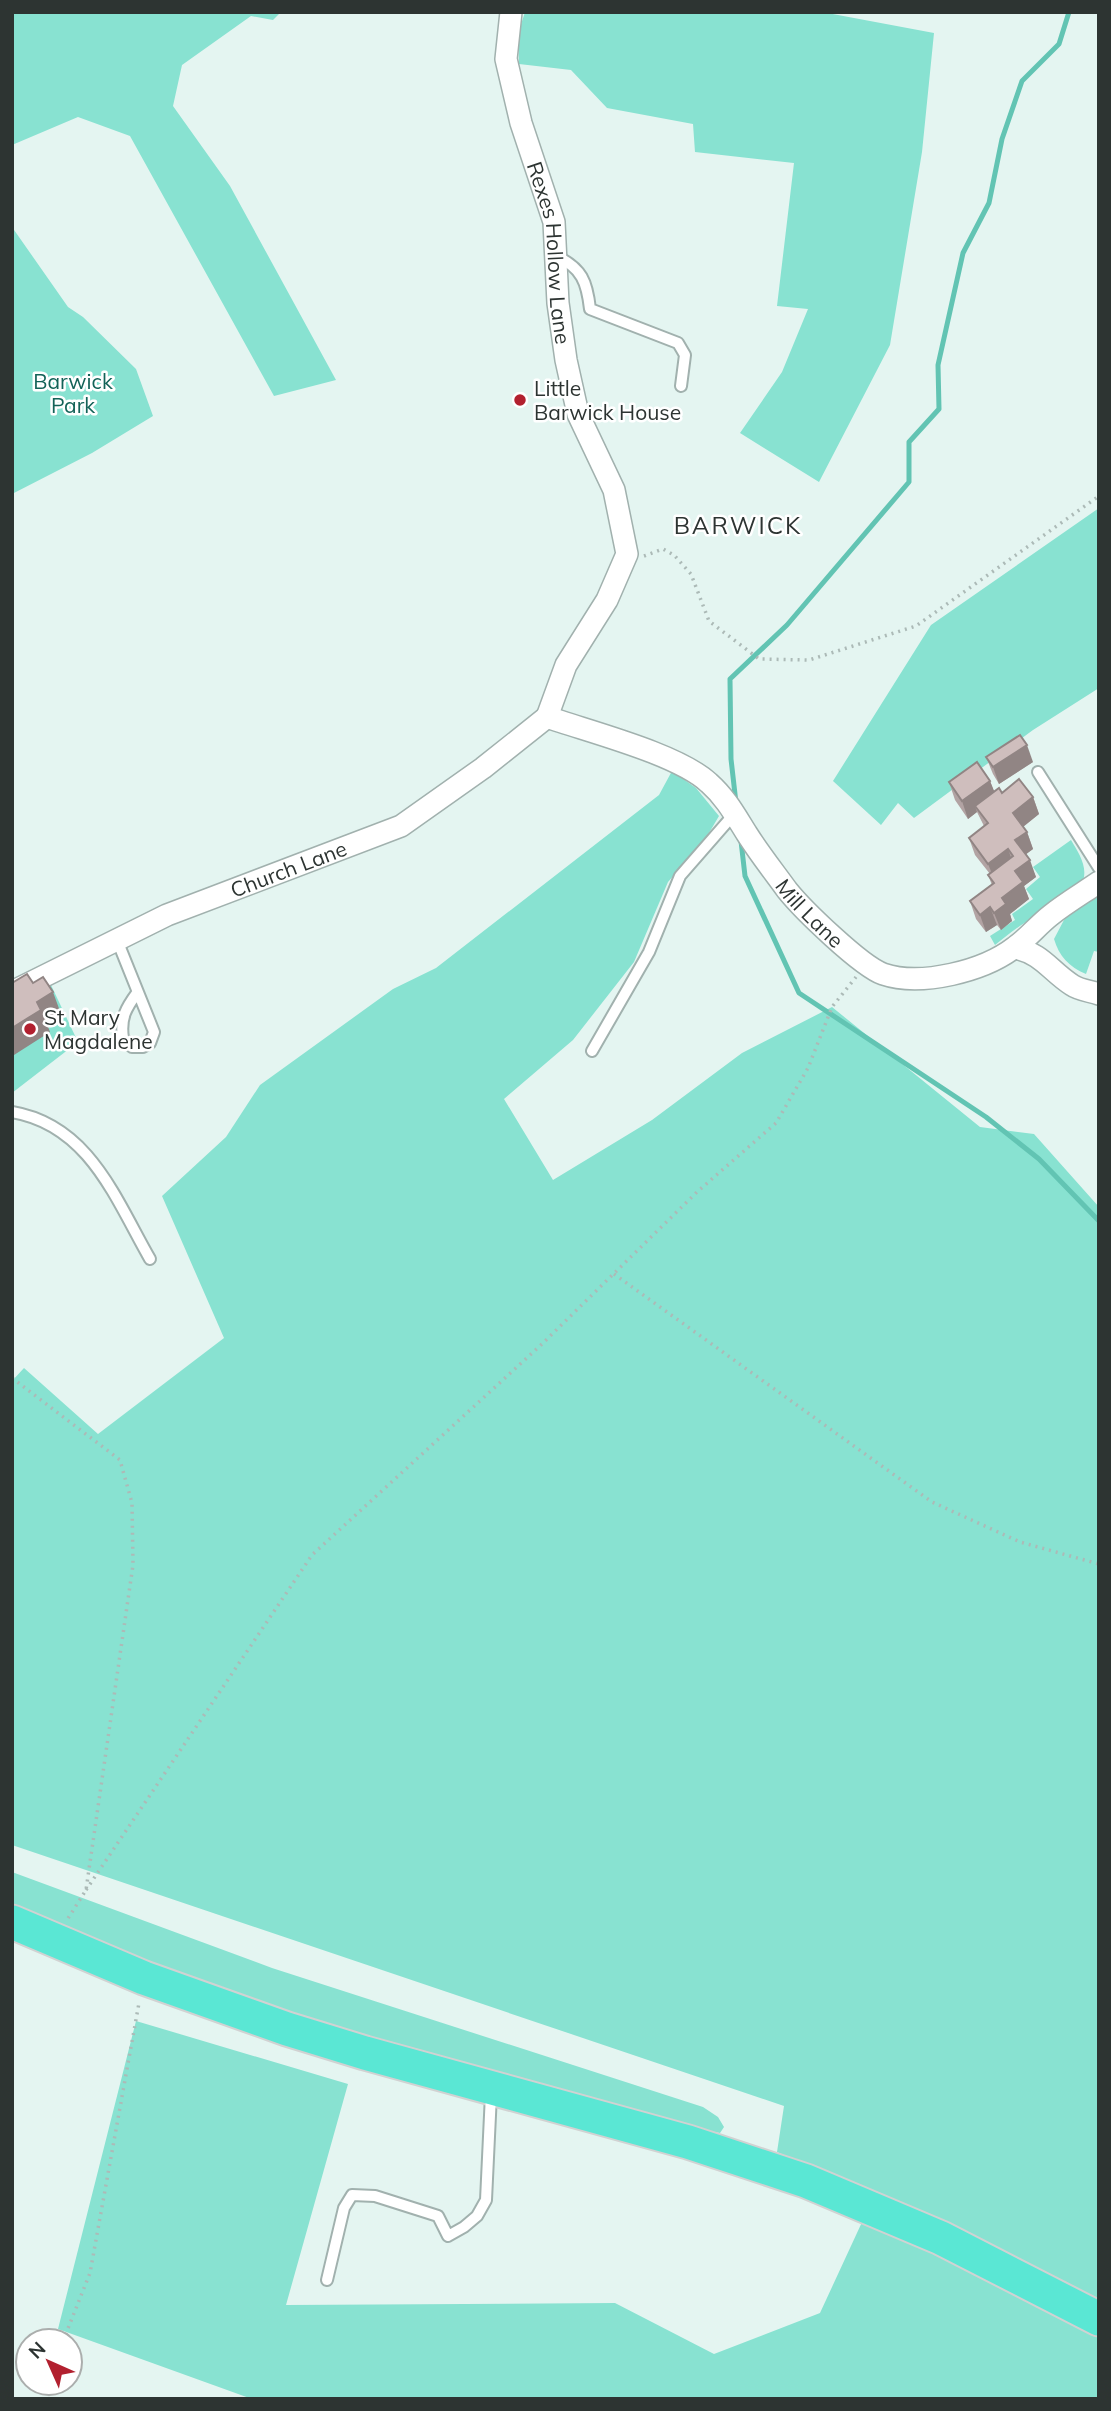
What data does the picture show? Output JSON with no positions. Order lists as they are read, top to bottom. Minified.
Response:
{"streets":{"street":["Rexes Hollow Lane","Church Lane","Mill Lane"]},"crossings":[["Rexes Hollow Lane","Church Lane"],["Rexes Hollow Lane","Mill Lane"],["Church Lane","Mill Lane"]],"districts":["BARWICK"],"parks":["Barwick Park"],"places":["Little Barwick House","St Mary Magdalene"],"north":"top left"}
